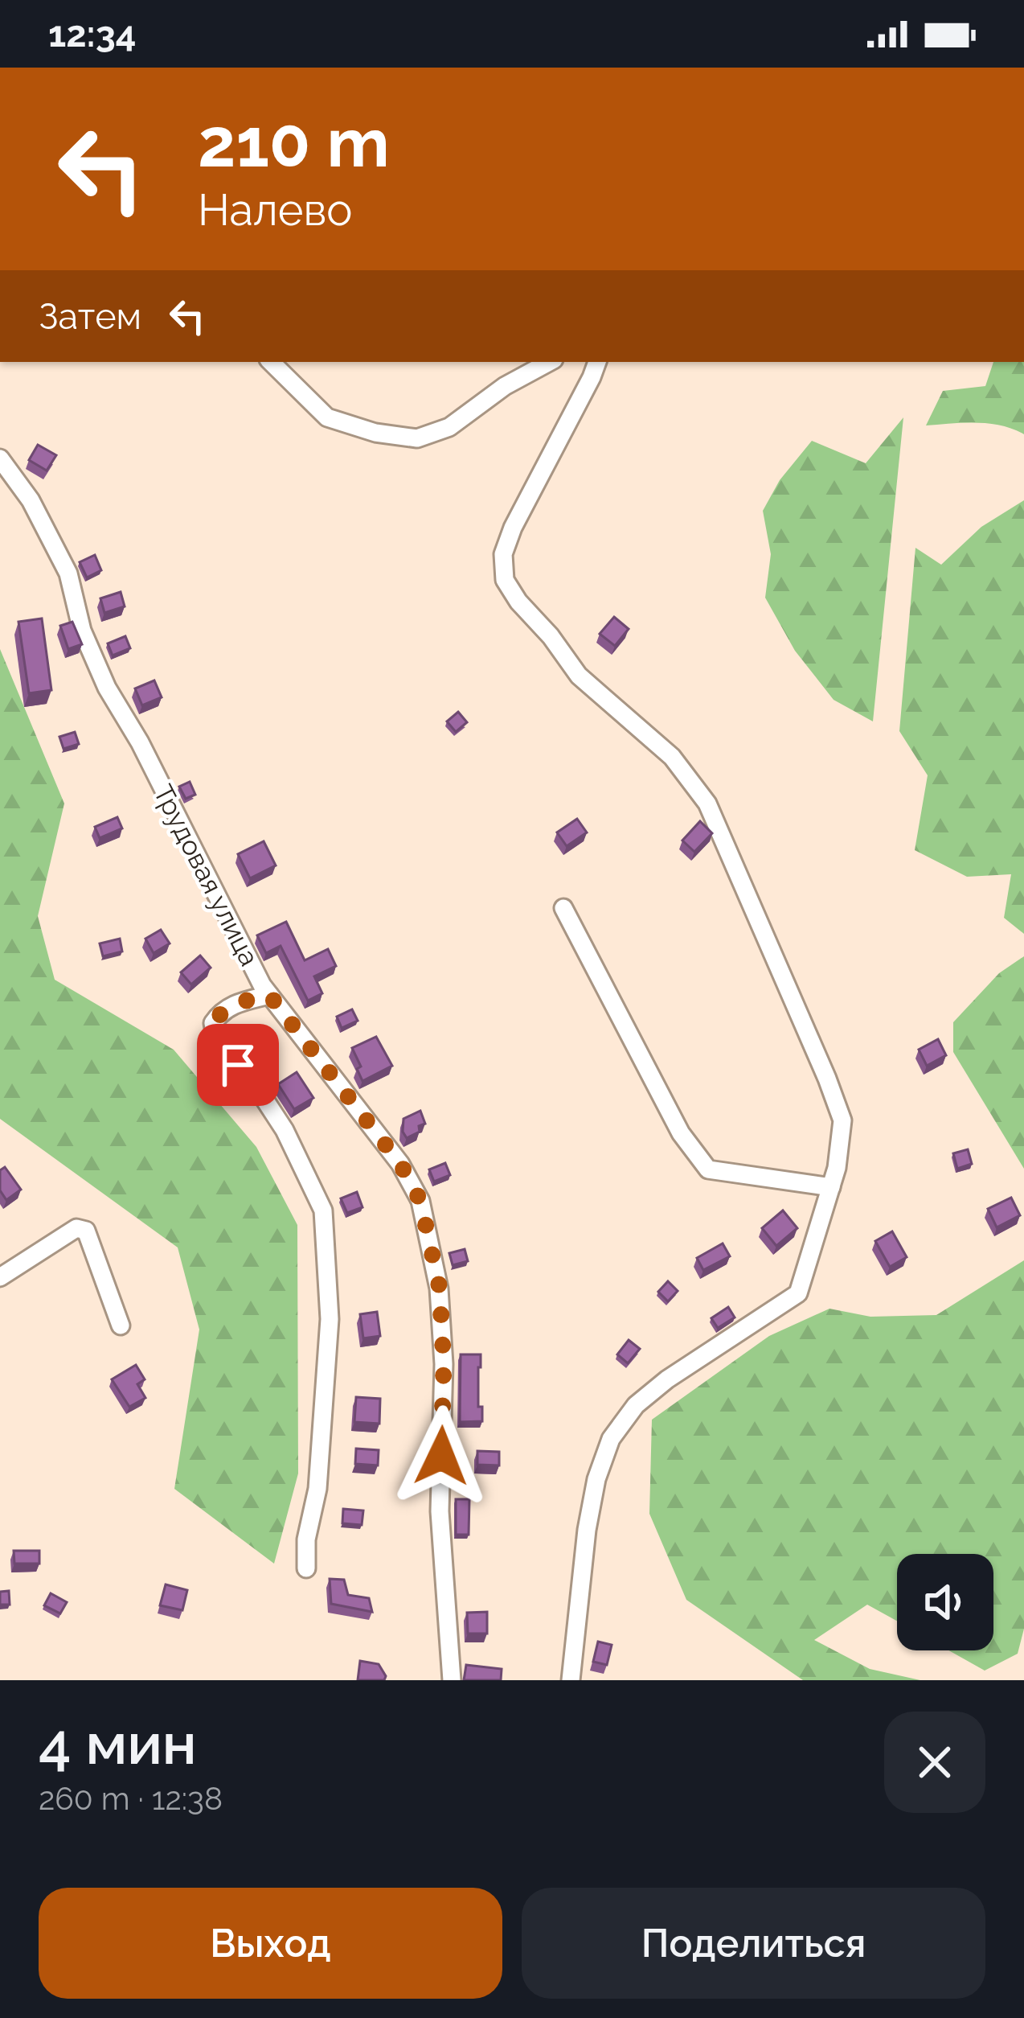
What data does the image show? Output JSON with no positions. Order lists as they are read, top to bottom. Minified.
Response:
{"streets":{"street":["Трудовая улица"]},"page":{"status":"12:34","turn":["210 m","Налево"],"then":"Затем","heading":["4 мин","260 m · 12:38"],"buttons":["Выход","Поделиться"]}}
